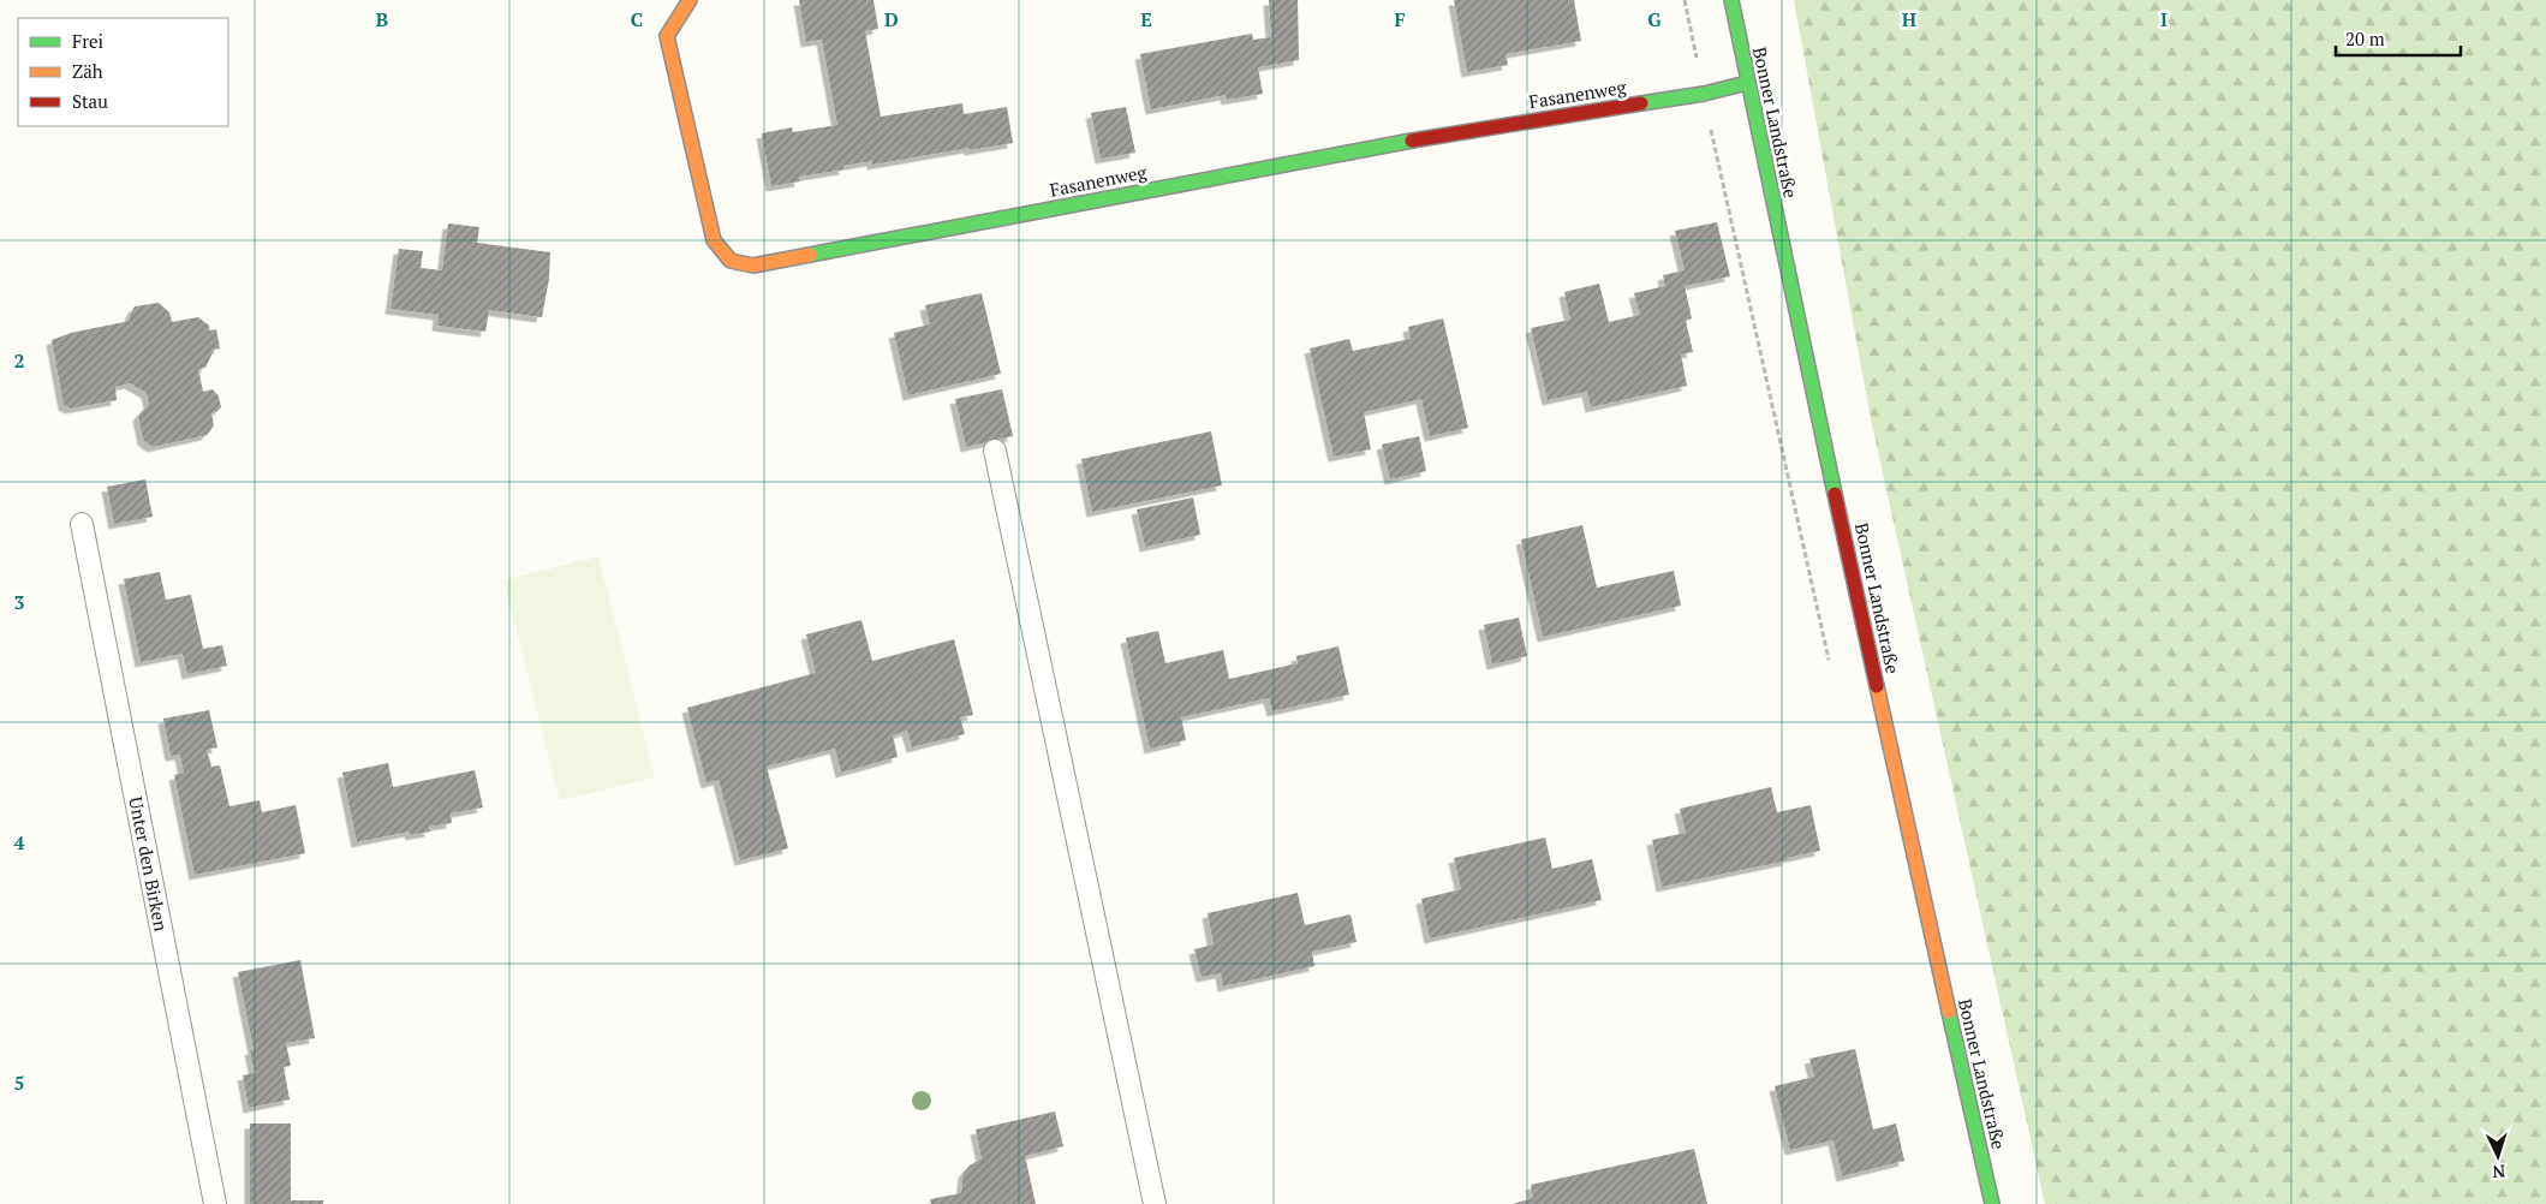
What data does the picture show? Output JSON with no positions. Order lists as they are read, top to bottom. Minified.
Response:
{"streets":{"street":["Fasanenweg","Bonner Landstraße"],"lane":["Unter den Birken"]},"crossings":[["Fasanenweg","Bonner Landstraße"]],"legend":["Frei","Zäh","Stau"],"scale_bar":"20 m","north":"bottom","grid":{"columns":["B","C","D","E","F","G","H","I"],"rows":["2","3","4","5"]}}
